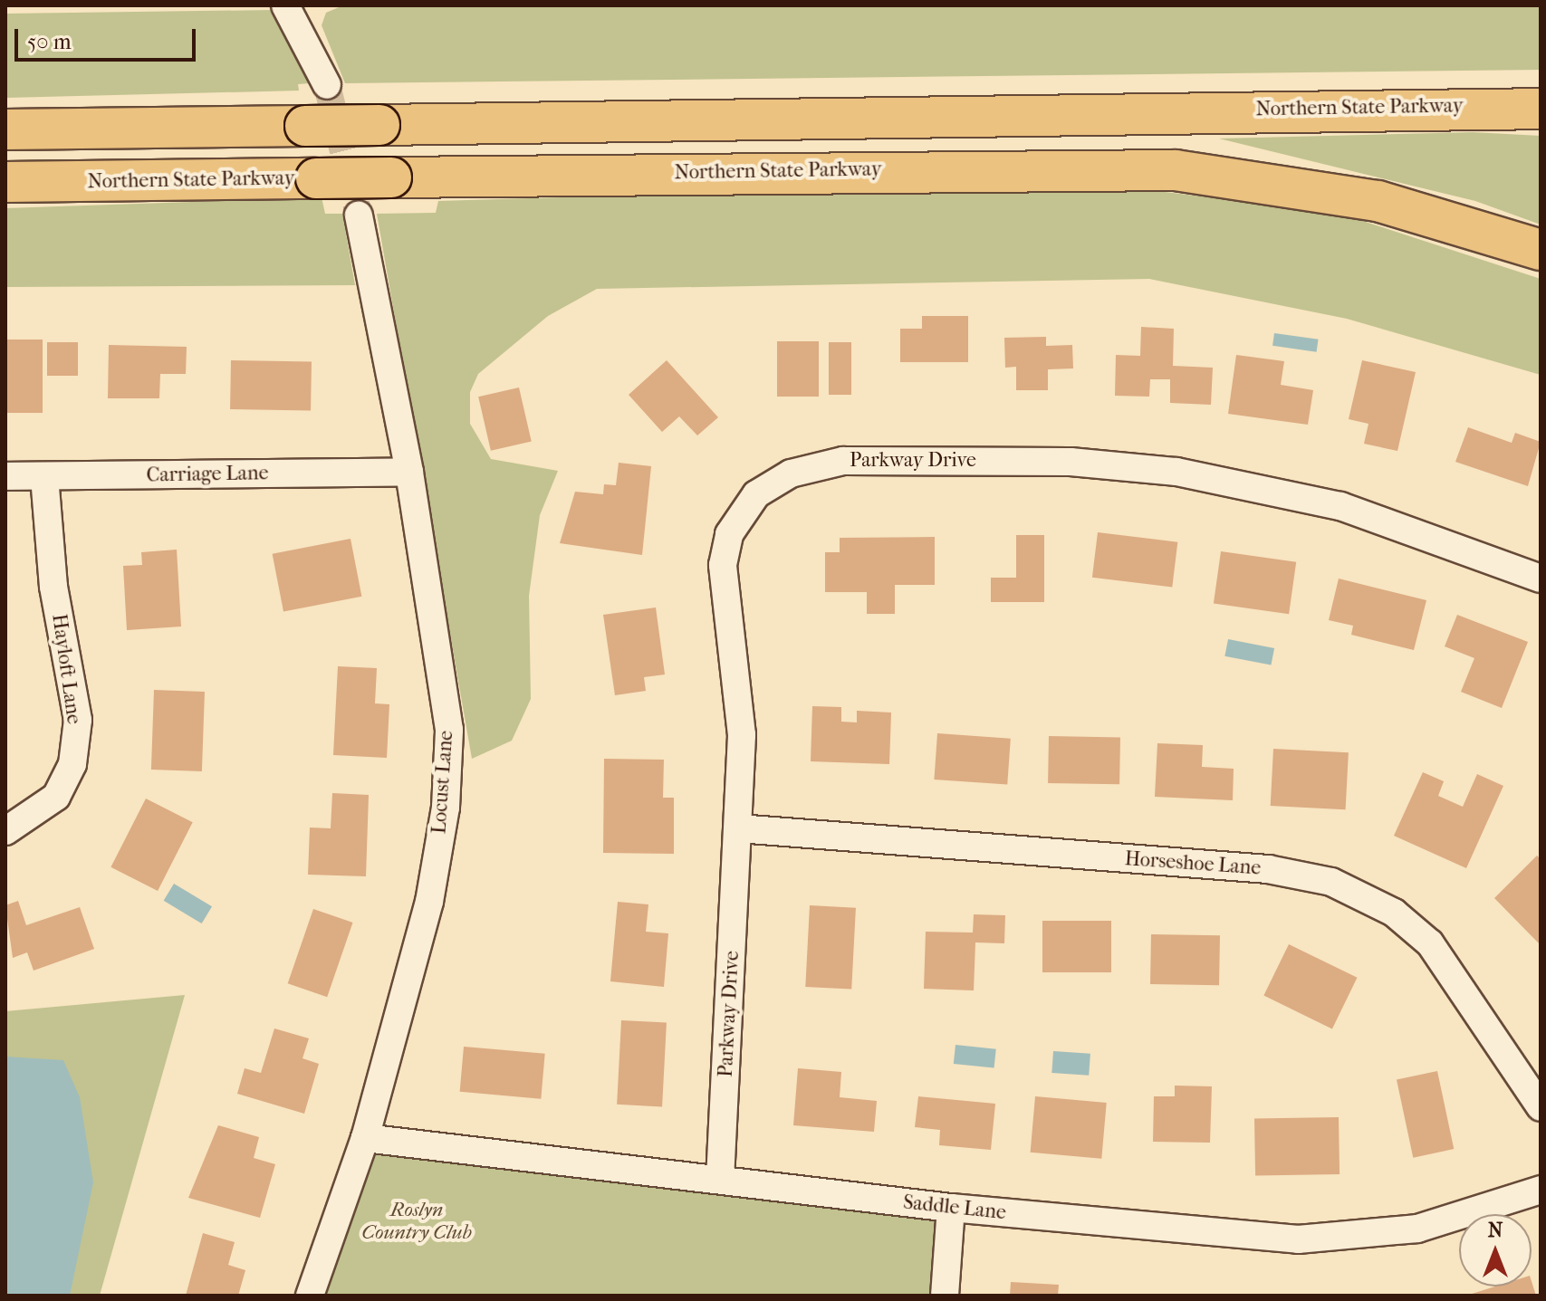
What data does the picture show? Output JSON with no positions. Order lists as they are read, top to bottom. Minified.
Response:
{"streets":{"highway":["Northern State Parkway"],"street":["Parkway Drive","Carriage Lane","Hayloft Lane","Locust Lane","Horseshoe Lane","Saddle Lane"]},"crossings":[["Parkway Drive","Horseshoe Lane"],["Parkway Drive","Saddle Lane"],["Carriage Lane","Hayloft Lane"],["Carriage Lane","Locust Lane"],["Locust Lane","Saddle Lane"]],"parks":["Roslyn Country Club"],"scale_bar":"50 m","north":"top"}
